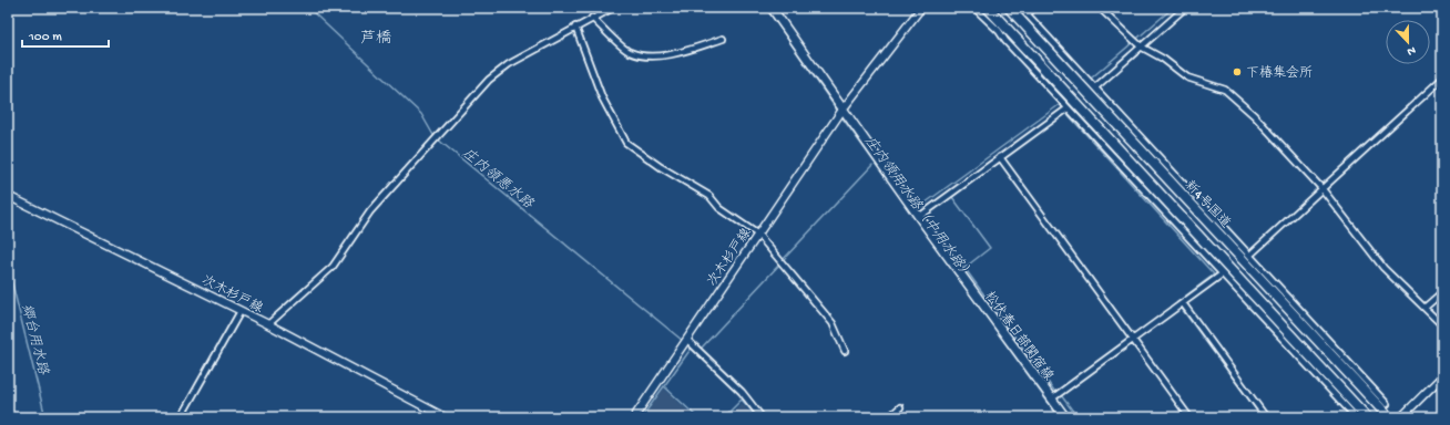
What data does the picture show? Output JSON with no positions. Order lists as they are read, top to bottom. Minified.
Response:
{"streets":{"highway":["新4号国道"],"main road":["次木杉戸線","松伏春日部関宿線"]},"crossings":[["次木杉戸線","松伏春日部関宿線"]],"districts":["芦橋"],"water":["庄内領悪水路","庄内領用水路（中用水路）","郷台用水路"],"places":["下椿集会所"],"scale_bar":"100 m","north":"bottom"}
